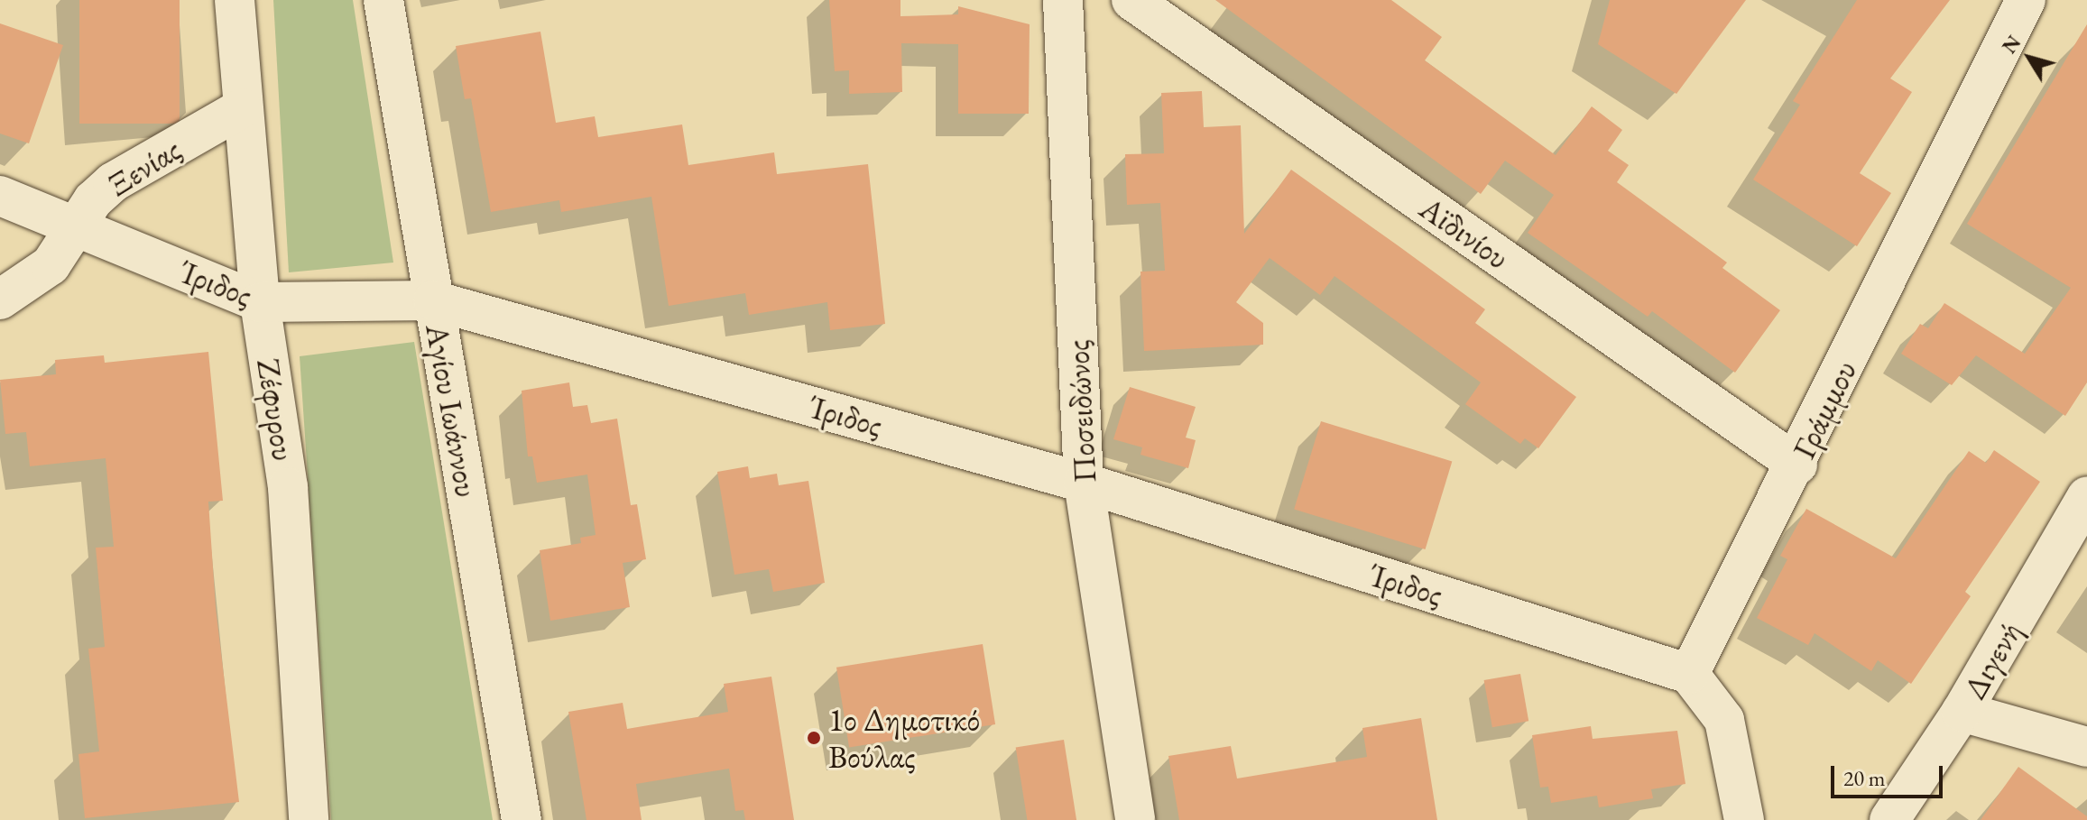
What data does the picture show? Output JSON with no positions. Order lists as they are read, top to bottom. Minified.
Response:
{"streets":{"street":["Ξενίας","Αϊδινίου","Ίριδος","Ζέφυρου","Γράμμου","Αγίου Ιωάννου","Ποσειδώνος","Διγενή"]},"crossings":[["Ξενίας","Ίριδος"],["Ξενίας","Ζέφυρου"],["Αϊδινίου","Γράμμου"],["Ίριδος","Ζέφυρου"],["Ίριδος","Γράμμου"],["Ίριδος","Αγίου Ιωάννου"],["Ίριδος","Ποσειδώνος"]],"places":["1ο Δημοτικό Βούλας"],"scale_bar":"20 m","north":"top left"}
